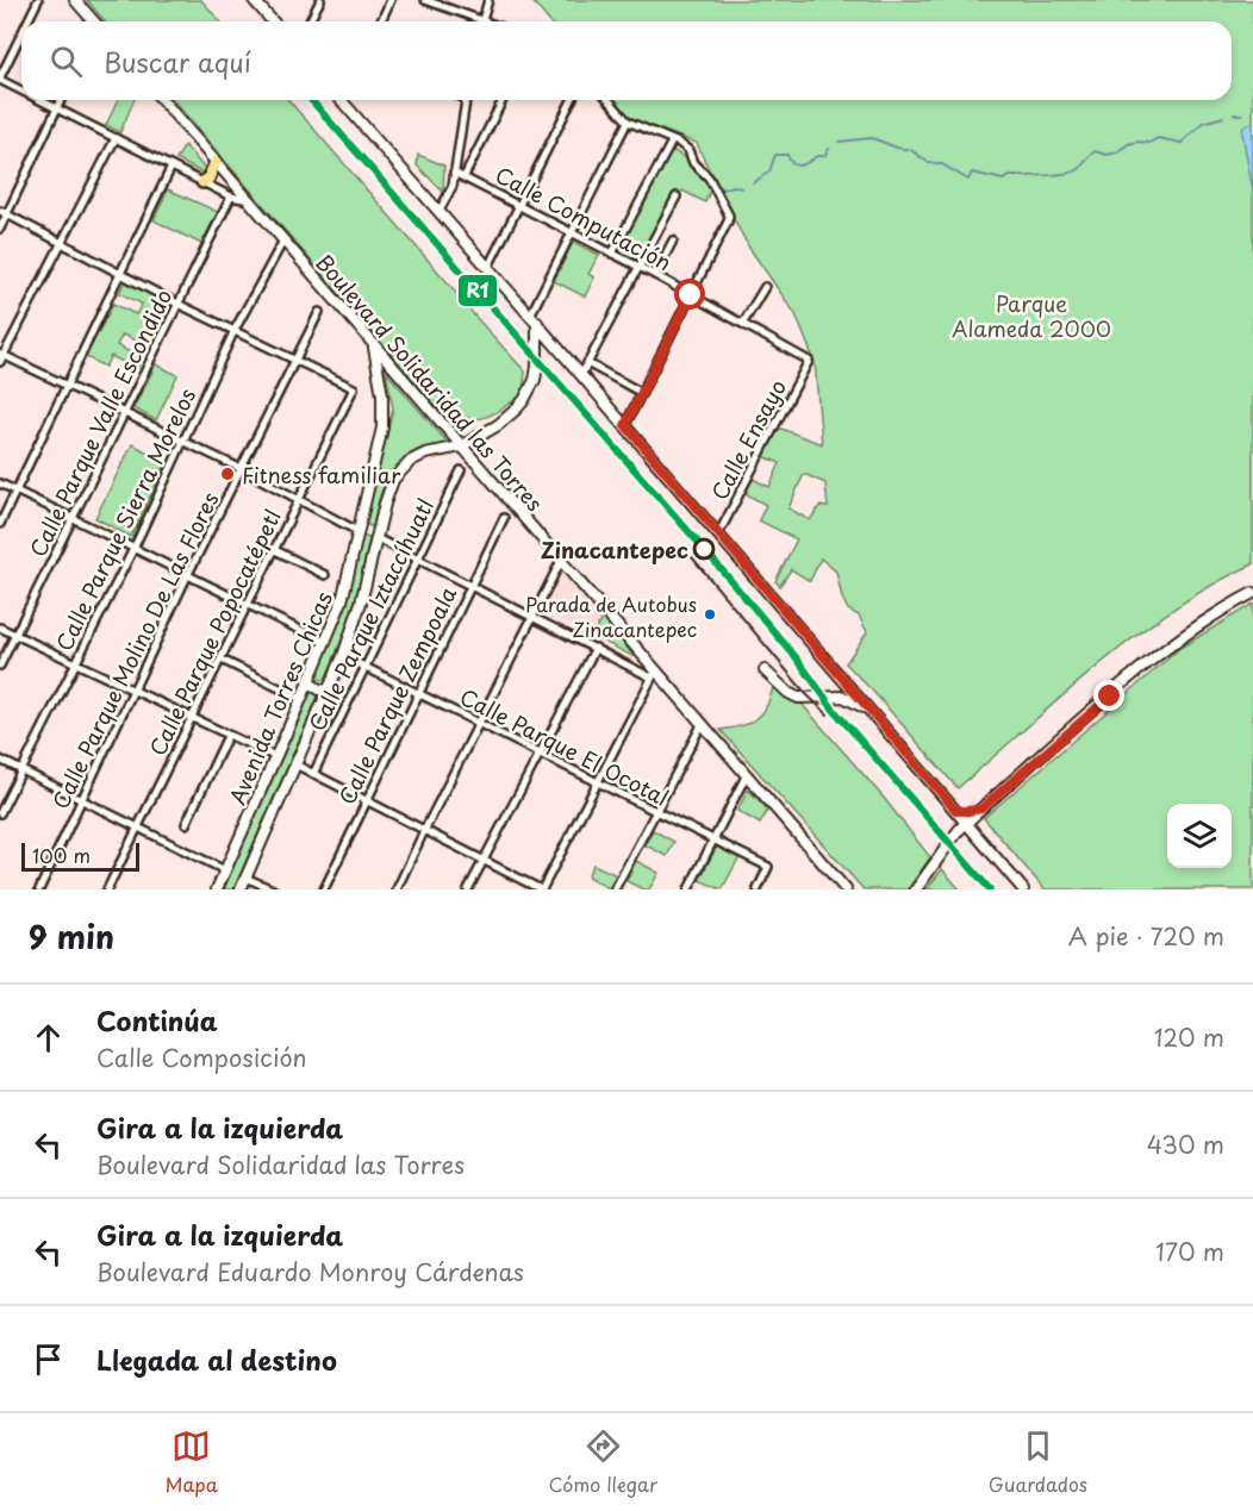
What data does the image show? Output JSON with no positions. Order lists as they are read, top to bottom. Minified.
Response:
{"streets":{"main road":["Boulevard Solidaridad las Torres","Avenida Torres Chicas"],"street":["Calle Computación","Calle Parque Valle Escondido","Calle Ensayo","Calle Parque Sierra Morelos","Calle Parque Iztaccíhuatl","Calle Parque Popocatépetl","Calle Parque Molino De Las Flores","Calle Parque Zempoala","Calle Parque El Ocotal"]},"crossings":[["Calle Computación","Calle Ensayo"],["Boulevard Solidaridad las Torres","Calle Parque Sierra Morelos"],["Boulevard Solidaridad las Torres","Avenida Torres Chicas"],["Calle Parque Iztaccíhuatl","Calle Parque El Ocotal"],["Calle Parque Popocatépetl","Calle Parque Molino De Las Flores"],["Calle Parque Zempoala","Calle Parque El Ocotal"],["Avenida Torres Chicas","Calle Parque El Ocotal"]],"parks":["Parque Alameda 2000"],"places":["Fitness familiar","Zinacantepec","Parada de Autobus Zinacantepec"],"lines":["transit line R1"],"scale_bar":"100 m","page":{"search":"Buscar aquí","scale":"100 m","heading":["9 min","A pie · 720 m"],"list":[["Continúa","Calle Composición","120 m"],["Gira a la izquierda","Boulevard Solidaridad las Torres","430 m"],["Gira a la izquierda","Boulevard Eduardo Monroy Cárdenas","170 m"],"Llegada al destino"],"nav":["Mapa","Cómo llegar","Guardados"]}}
